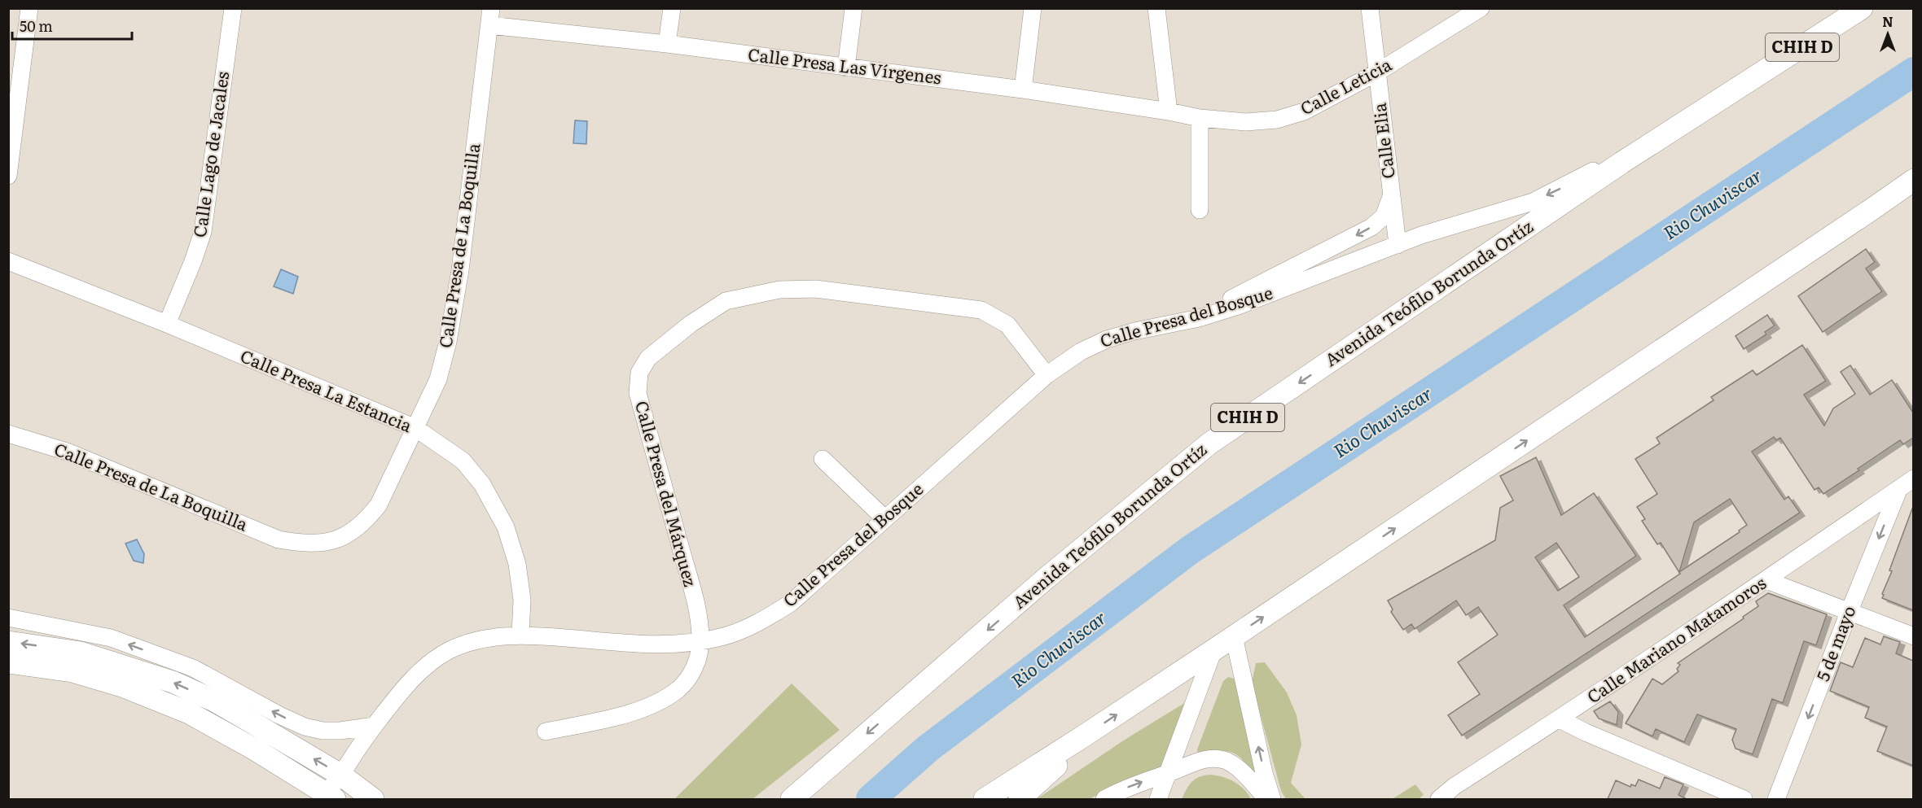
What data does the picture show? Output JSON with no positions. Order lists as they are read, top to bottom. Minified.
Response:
{"streets":{"main road":["CHIH D","Avenida Teófilo Borunda Ortíz"],"street":["Calle Presa Las Vírgenes","Calle Leticia","Calle Elia","Calle Lago de Jacales","Calle Presa de La Boquilla","Calle Presa del Bosque","Calle Presa La Estancia","Calle Presa del Márquez","Calle Mariano Matamoros","5 de mayo"]},"crossings":[["CHIH D","Avenida Teófilo Borunda Ortíz"],["CHIH D","Calle Presa del Bosque"],["Calle Presa Las Vírgenes","Calle Leticia"],["Calle Presa Las Vírgenes","Calle Presa de La Boquilla"],["Calle Leticia","Calle Elia"],["Calle Elia","Calle Presa del Bosque"],["Calle Lago de Jacales","Calle Presa La Estancia"],["Calle Presa de La Boquilla","Calle Presa La Estancia"],["Avenida Teófilo Borunda Ortíz","Calle Presa del Bosque"],["Calle Presa del Bosque","Calle Presa La Estancia"],["Calle Presa del Bosque","Calle Presa del Márquez"],["Calle Mariano Matamoros","5 de mayo"]],"one_way":["5 de mayo"],"water":["Rio Chuviscar"],"scale_bar":"50 m","north":"top"}
